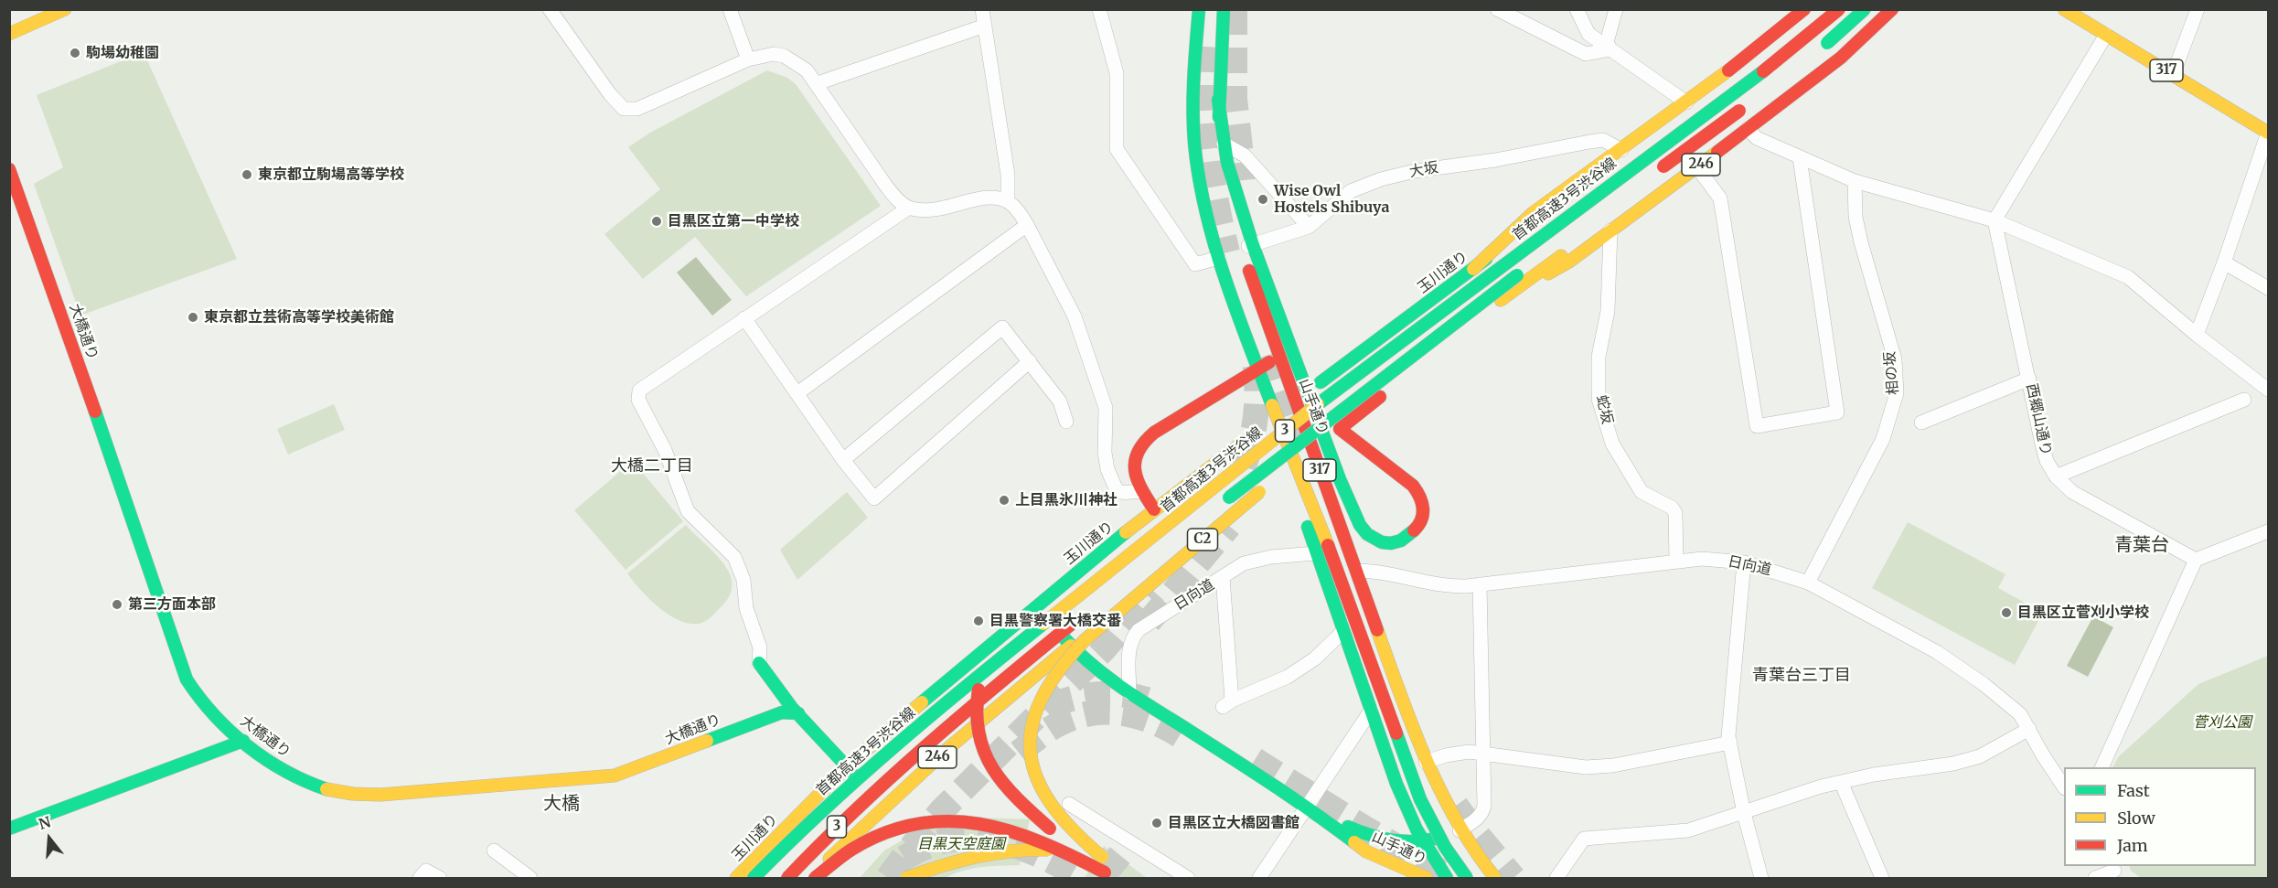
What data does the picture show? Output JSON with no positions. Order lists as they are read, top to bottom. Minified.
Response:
{"streets":{"main road":["317","246","首都高速3号渋谷線","玉川通り","大橋通り","山手通り","3","C2"],"street":["大坂","相の坂","蛇坂","西郷山通り","日向道"]},"crossings":[["317","玉川通り"],["246","山手通り"],["246","蛇坂"],["246","3"],["大坂","山手通り"],["玉川通り","山手通り"],["相の坂","日向道"],["山手通り","日向道"],["蛇坂","日向道"],["3","C2"]],"districts":["大橋二丁目","青葉台","青葉台三丁目","大橋"],"parks":["菅刈公園","目黒天空庭園"],"places":["駒場幼稚園","東京都立駒場高等学校","Wise Owl Hostels Shibuya","目黒区立第一中学校","東京都立芸術高等学校美術館","上目黒氷川神社","第三方面本部","目黒区立菅刈小学校","目黒警察署大橋交番","目黒区立大橋図書館"],"legend":["Fast","Slow","Jam"],"north":"top"}
